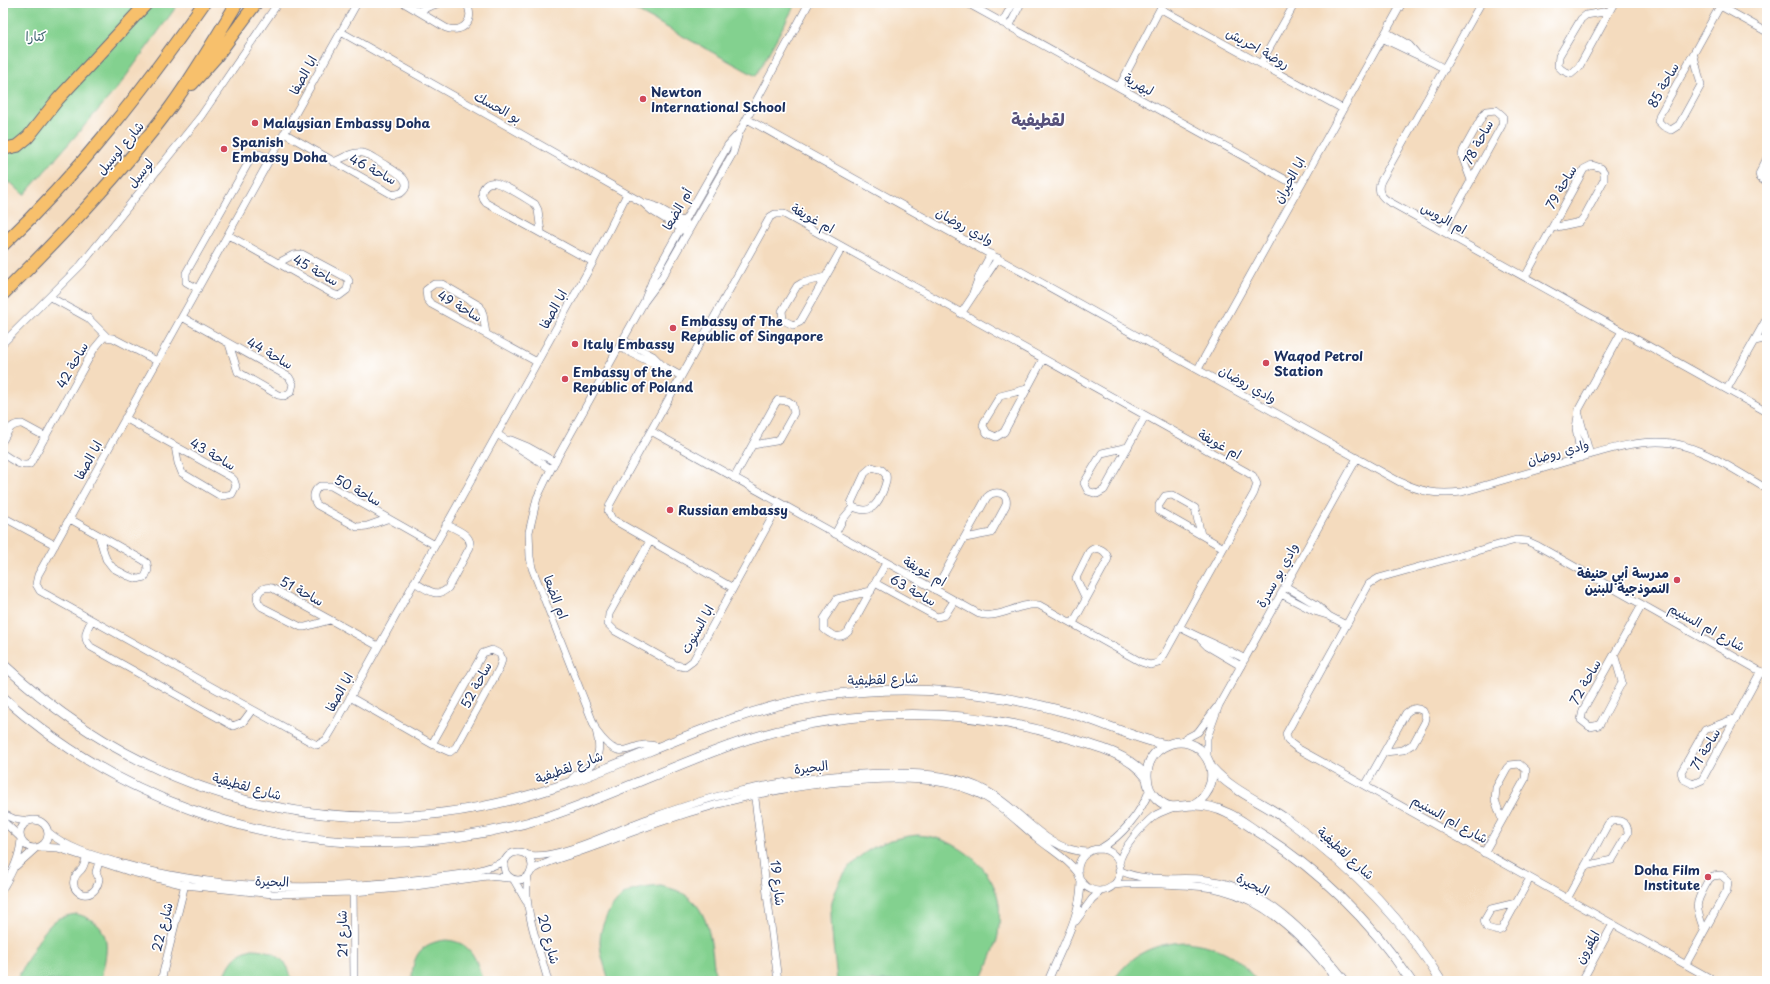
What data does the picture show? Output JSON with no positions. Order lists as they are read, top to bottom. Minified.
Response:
{"streets":{"highway":["شارع لوسيل"],"street":["روضة احريش","ابا الصفا","لبهرية","ساحة 85","بو الحسك","ساحة 78","ساحة 46","لوسيل","ابا الحيران","ساحة 79","أم الضعا","ام غويفة","ام الروس","وادي روضان","ساحة 45","ساحة 49","ساحة 44","ساحة 42","ساحة 43","ساحة 50","وادي بو سدرة","ساحة 63","ساحة 51","ام الضعا","شارع ام السنيم","ابا السنوت","شارع لقطيفية","ساحة 72","ساحة 52","ساحة 71","البحيرة","شارع 19","شارع 22","شارع 21","شارع 20","المقرون"]},"crossings":[["روضة احريش","ابا الحيران"],["ابا الصفا","بو الحسك"],["ابا الصفا","ساحة 46"],["ابا الصفا","ساحة 45"],["ابا الصفا","ساحة 49"],["ابا الصفا","ساحة 44"],["ابا الصفا","ساحة 42"],["ابا الصفا","ساحة 43"],["ابا الصفا","ساحة 50"],["ابا الصفا","ساحة 51"],["ابا الصفا","ساحة 52"],["لبهرية","ابا الحيران"],["بو الحسك","أم الضعا"],["ساحة 78","ام الروس"],["ابا الحيران","وادي روضان"],["ساحة 79","ام الروس"],["أم الضعا","وادي روضان"],["أم الضعا","ام الضعا"],["ام غويفة","ساحة 63"],["ام غويفة","ابا السنوت"],["وادي روضان","وادي بو سدرة"],["وادي بو سدرة","شارع لقطيفية"],["ام الضعا","شارع لقطيفية"],["شارع ام السنيم","ساحة 72"],["شارع ام السنيم","ساحة 71"],["شارع ام السنيم","المقرون"],["البحيرة","شارع 19"],["البحيرة","شارع 22"],["البحيرة","شارع 21"],["البحيرة","شارع 20"]],"districts":["لقطيفية"],"parks":["كتارا"],"places":["Newton International School","Malaysian Embassy Doha","Spanish Embassy Doha","Embassy of The Republic of Singapore","Italy Embassy","Waqod Petrol Station","Embassy of the Republic of Poland","Russian embassy","مدرسة أبي حنيفة النموذجية للبنين","Doha Film Institute"]}
